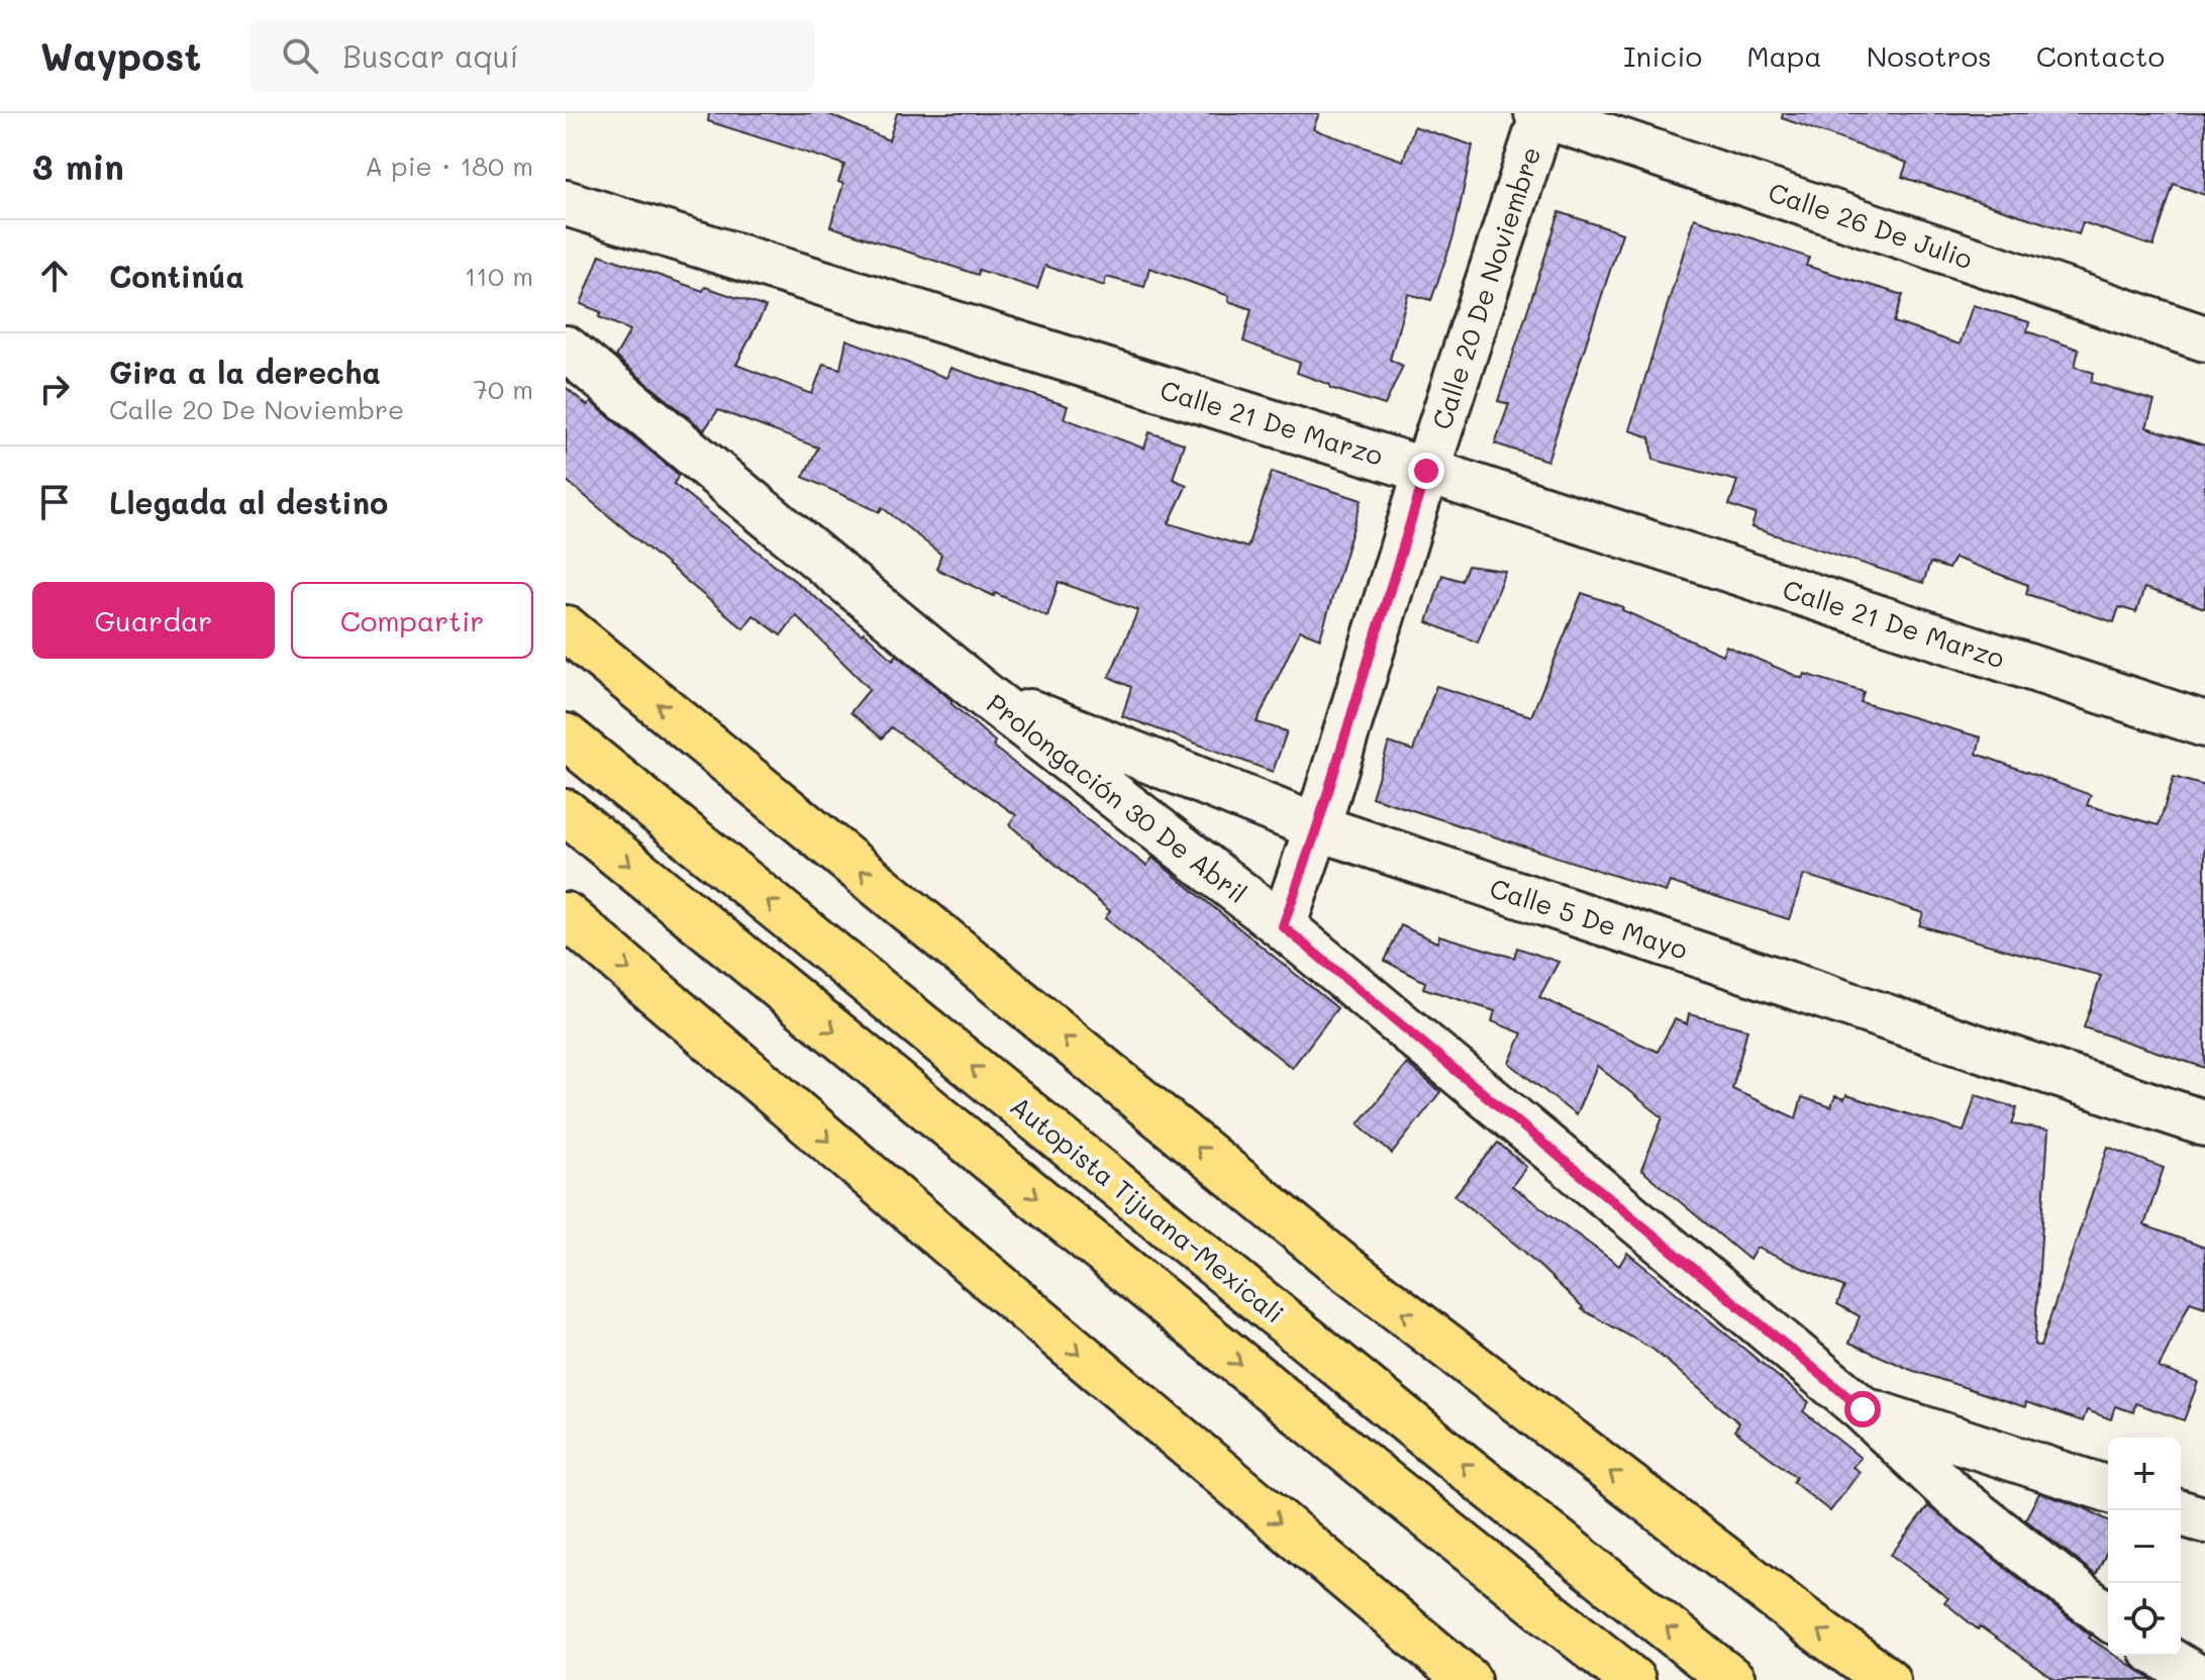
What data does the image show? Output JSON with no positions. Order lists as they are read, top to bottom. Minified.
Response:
{"streets":{"highway":["Autopista Tijuana-Mexicali"],"street":["Calle 26 De Julio","Calle 20 De Noviembre","Calle 21 De Marzo","Prolongación 30 De Abril","Calle 5 De Mayo"]},"crossings":[["Calle 26 De Julio","Calle 20 De Noviembre"],["Calle 20 De Noviembre","Calle 21 De Marzo"],["Calle 20 De Noviembre","Prolongación 30 De Abril"],["Calle 20 De Noviembre","Calle 5 De Mayo"],["Prolongación 30 De Abril","Calle 5 De Mayo"]],"page":{"header":"Waypost","search":"Buscar aquí","nav":["Inicio","Mapa","Nosotros","Contacto"],"heading":["3 min","A pie · 180 m"],"list":[["Continúa","110 m"],["Gira a la derecha","Calle 20 De Noviembre","70 m"],"Llegada al destino"],"buttons":["Guardar","Compartir"],"map_buttons":["+","−"]}}
